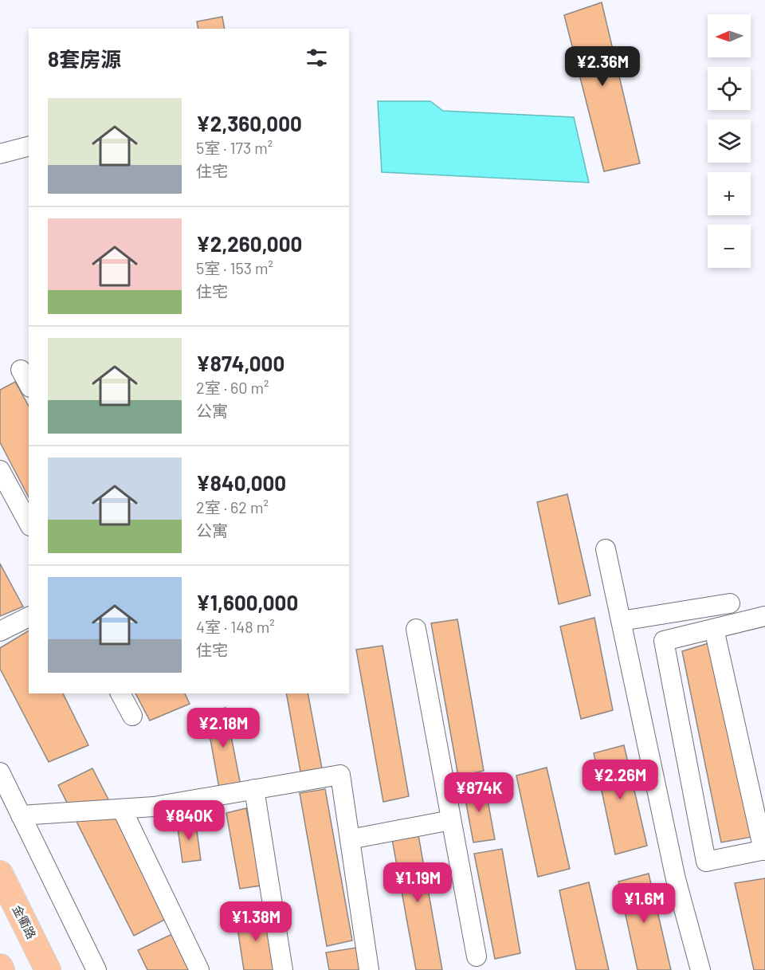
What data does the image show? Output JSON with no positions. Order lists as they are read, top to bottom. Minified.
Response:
{"streets":{"main road":["金衢路"]},"north":"left","page":{"map_buttons":["+","−"],"heading":"8套房源","price":["¥2.36M","¥2.18M","¥2.26M","¥874K","¥840K","¥1.19M","¥1.6M","¥1.38M"],"list":[{"name":"¥2,360,000","note":"5室 · 173 m² · 住宅"},{"name":"¥2,260,000","note":"5室 · 153 m² · 住宅"},{"name":"¥874,000","note":"2室 · 60 m² · 公寓"},{"name":"¥840,000","note":"2室 · 62 m² · 公寓"},{"name":"¥1,600,000","note":"4室 · 148 m² · 住宅"}]}}
